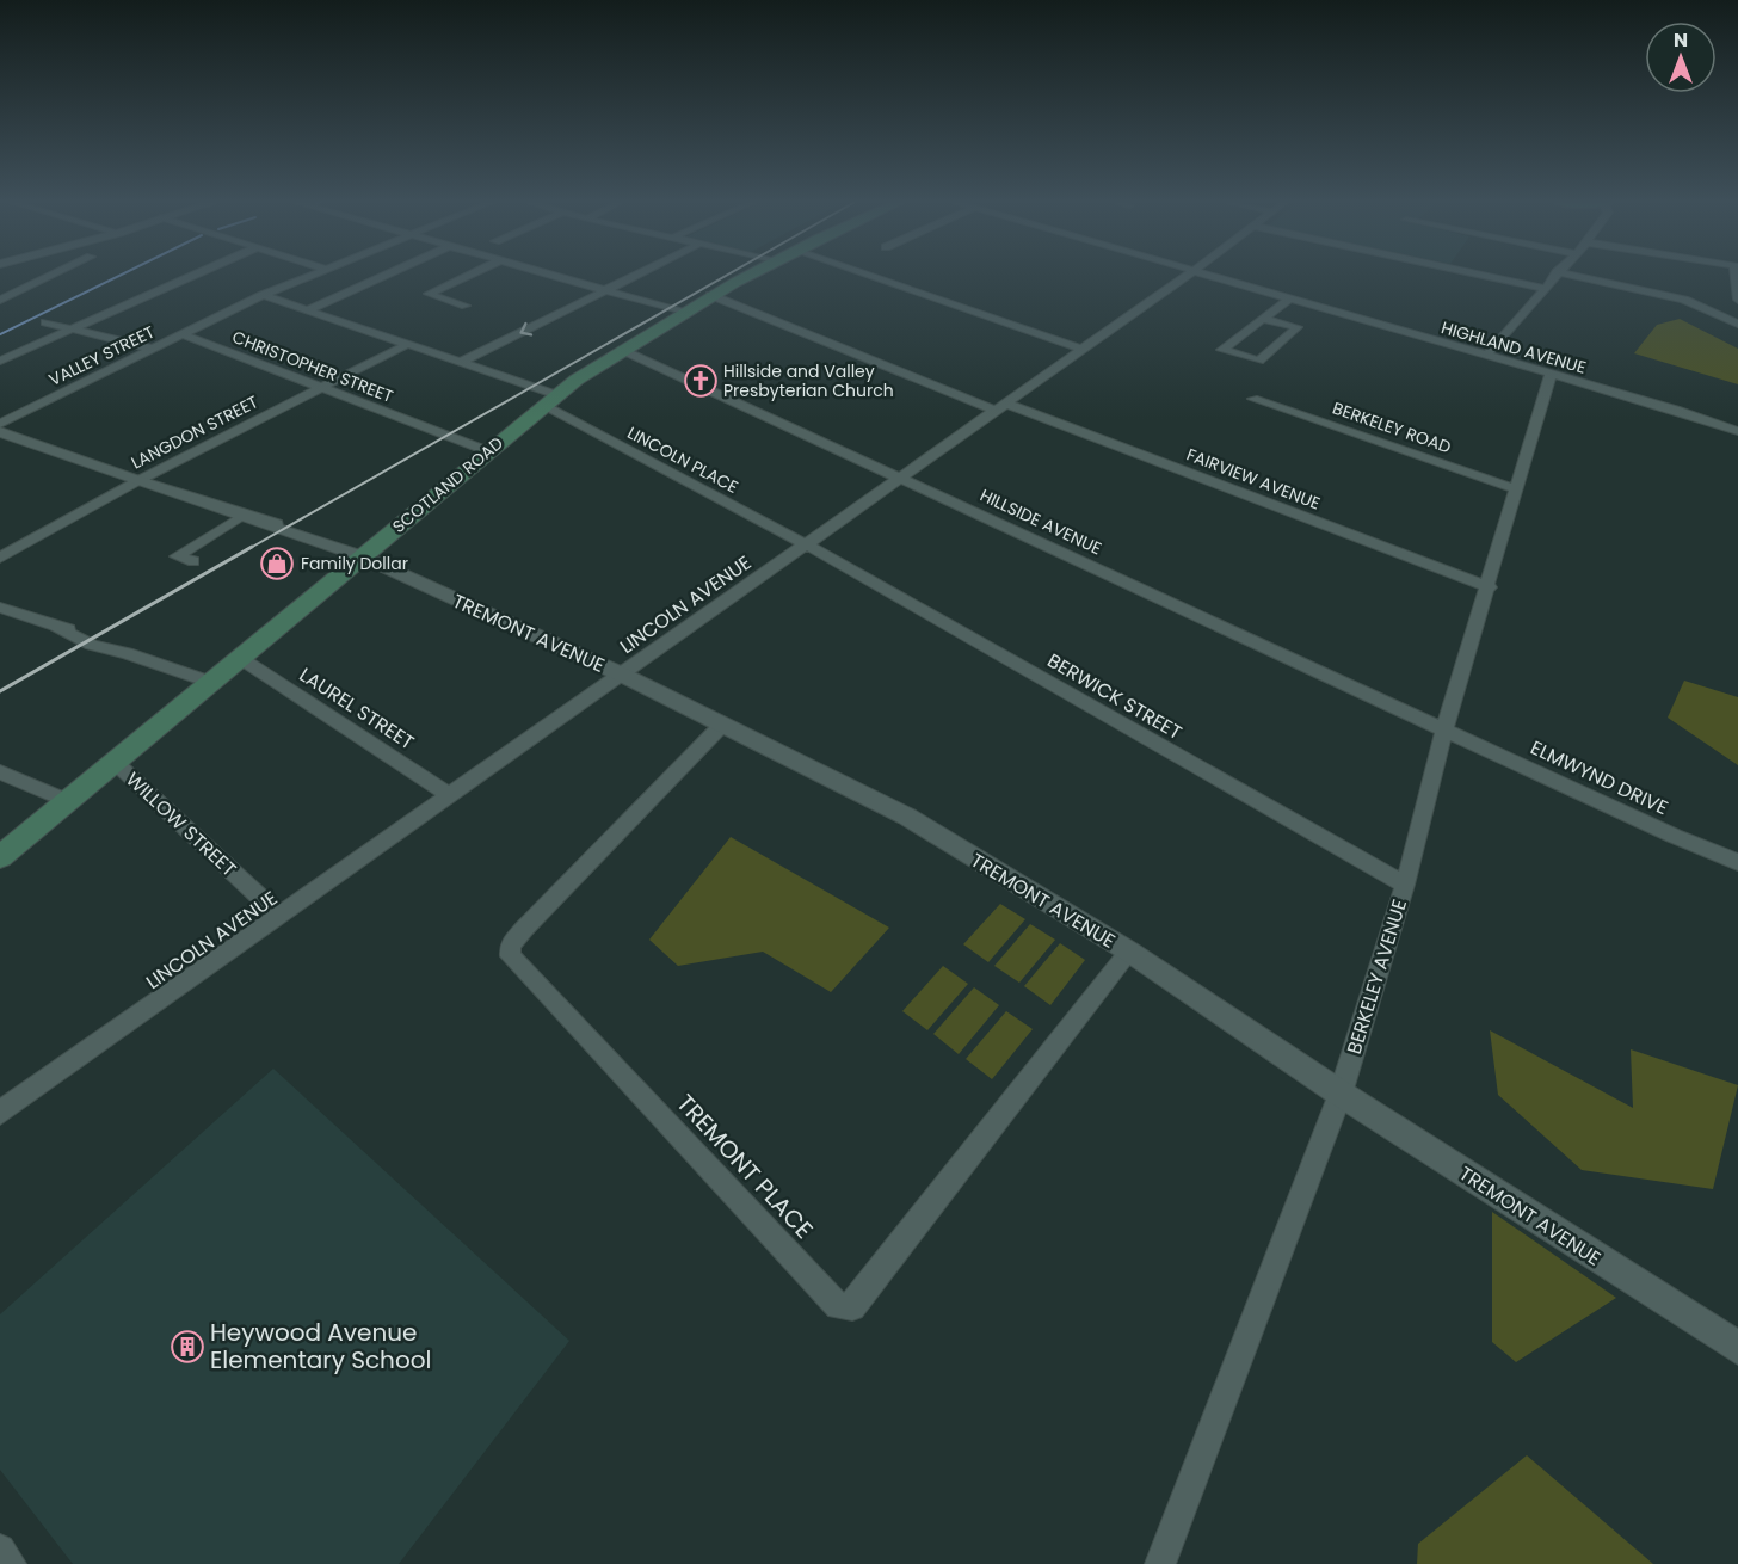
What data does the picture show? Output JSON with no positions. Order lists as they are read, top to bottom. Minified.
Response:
{"streets":{"main road":["SCOTLAND ROAD"],"street":["HIGHLAND AVENUE","VALLEY STREET","CHRISTOPHER STREET","BERKELEY ROAD","LANGDON STREET","LINCOLN PLACE","FAIRVIEW AVENUE","HILLSIDE AVENUE","LINCOLN AVENUE","TREMONT AVENUE","BERWICK STREET","LAUREL STREET","ELMWYND DRIVE","WILLOW STREET","BERKELEY AVENUE","TREMONT PLACE"]},"crossings":[["HIGHLAND AVENUE","BERKELEY AVENUE"],["VALLEY STREET","CHRISTOPHER STREET"],["CHRISTOPHER STREET","LANGDON STREET"],["CHRISTOPHER STREET","SCOTLAND ROAD"],["BERKELEY ROAD","BERKELEY AVENUE"],["LANGDON STREET","TREMONT AVENUE"],["LINCOLN PLACE","SCOTLAND ROAD"],["LINCOLN PLACE","LINCOLN AVENUE"],["LINCOLN PLACE","BERWICK STREET"],["FAIRVIEW AVENUE","SCOTLAND ROAD"],["FAIRVIEW AVENUE","LINCOLN AVENUE"],["FAIRVIEW AVENUE","BERKELEY AVENUE"],["SCOTLAND ROAD","HILLSIDE AVENUE"],["SCOTLAND ROAD","TREMONT AVENUE"],["SCOTLAND ROAD","LAUREL STREET"],["SCOTLAND ROAD","WILLOW STREET"],["HILLSIDE AVENUE","LINCOLN AVENUE"],["HILLSIDE AVENUE","ELMWYND DRIVE"],["HILLSIDE AVENUE","BERKELEY AVENUE"],["LINCOLN AVENUE","TREMONT AVENUE"],["LINCOLN AVENUE","BERWICK STREET"],["LINCOLN AVENUE","LAUREL STREET"],["LINCOLN AVENUE","WILLOW STREET"],["TREMONT AVENUE","BERKELEY AVENUE"],["TREMONT AVENUE","TREMONT PLACE"],["BERWICK STREET","BERKELEY AVENUE"],["ELMWYND DRIVE","BERKELEY AVENUE"]],"places":{"church":["Hillside and Valley Presbyterian Church"],"shop":["Family Dollar"],"building":["Heywood Avenue Elementary School"]},"north":"top"}
